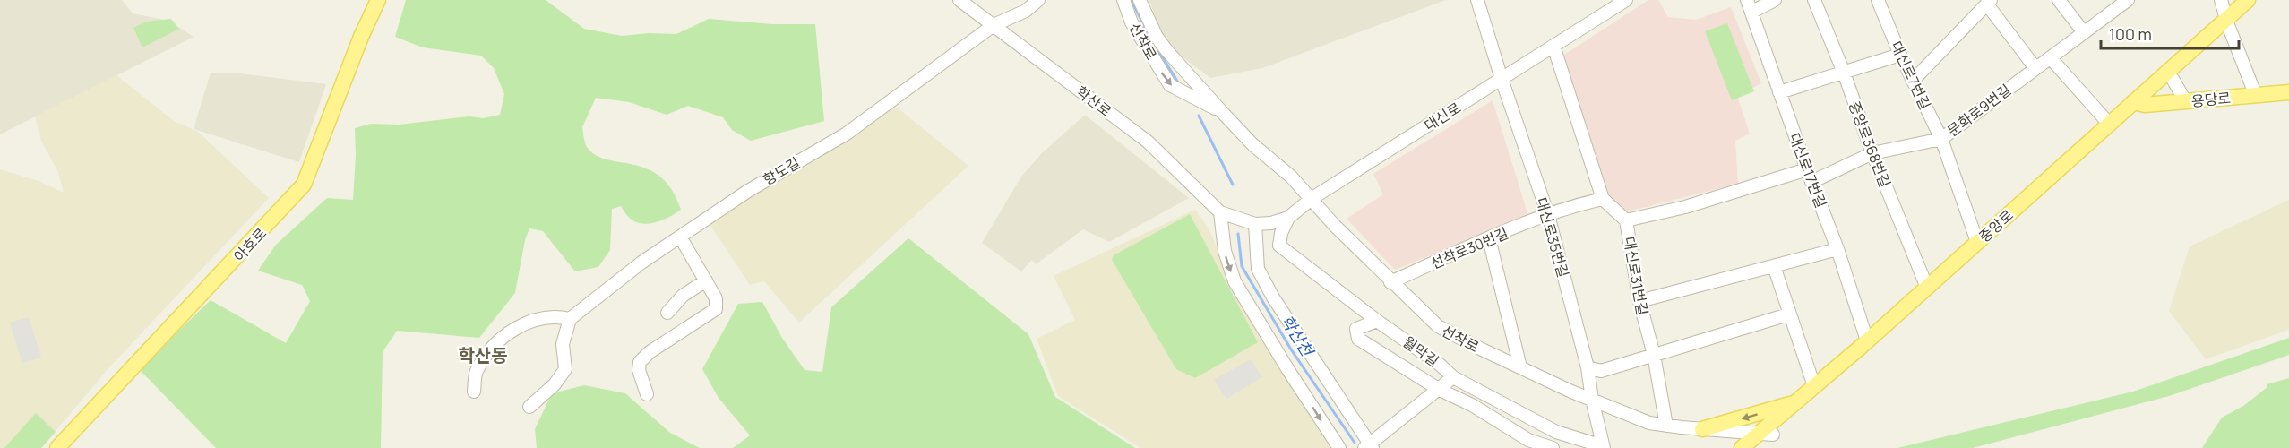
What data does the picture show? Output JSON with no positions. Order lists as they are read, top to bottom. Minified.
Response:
{"streets":{"main road":["용당로","중앙로","아호로"],"street":["선착로","대신로7번길","학산로","문화로9번길","대신로","중앙로368번길","대신로17번길","항도길","대신로35번길","선착로30번길","대신로31번길","월막길"]},"crossings":[["선착로","대신로"],["선착로","중앙로"],["선착로","대신로35번길"],["선착로","선착로30번길"],["선착로","대신로31번길"],["대신로7번길","문화로9번길"],["대신로7번길","중앙로"],["용당로","중앙로"],["학산로","대신로"],["학산로","항도길"],["문화로9번길","중앙로368번길"],["문화로9번길","대신로17번길"],["대신로","대신로35번길"],["대신로","대신로31번길"],["대신로","월막길"],["중앙로368번길","중앙로"],["대신로17번길","중앙로"],["대신로35번길","선착로30번길"],["대신로35번길","월막길"],["선착로30번길","대신로31번길"]],"districts":["학산동"],"water":["학산천"],"scale_bar":"100 m"}
